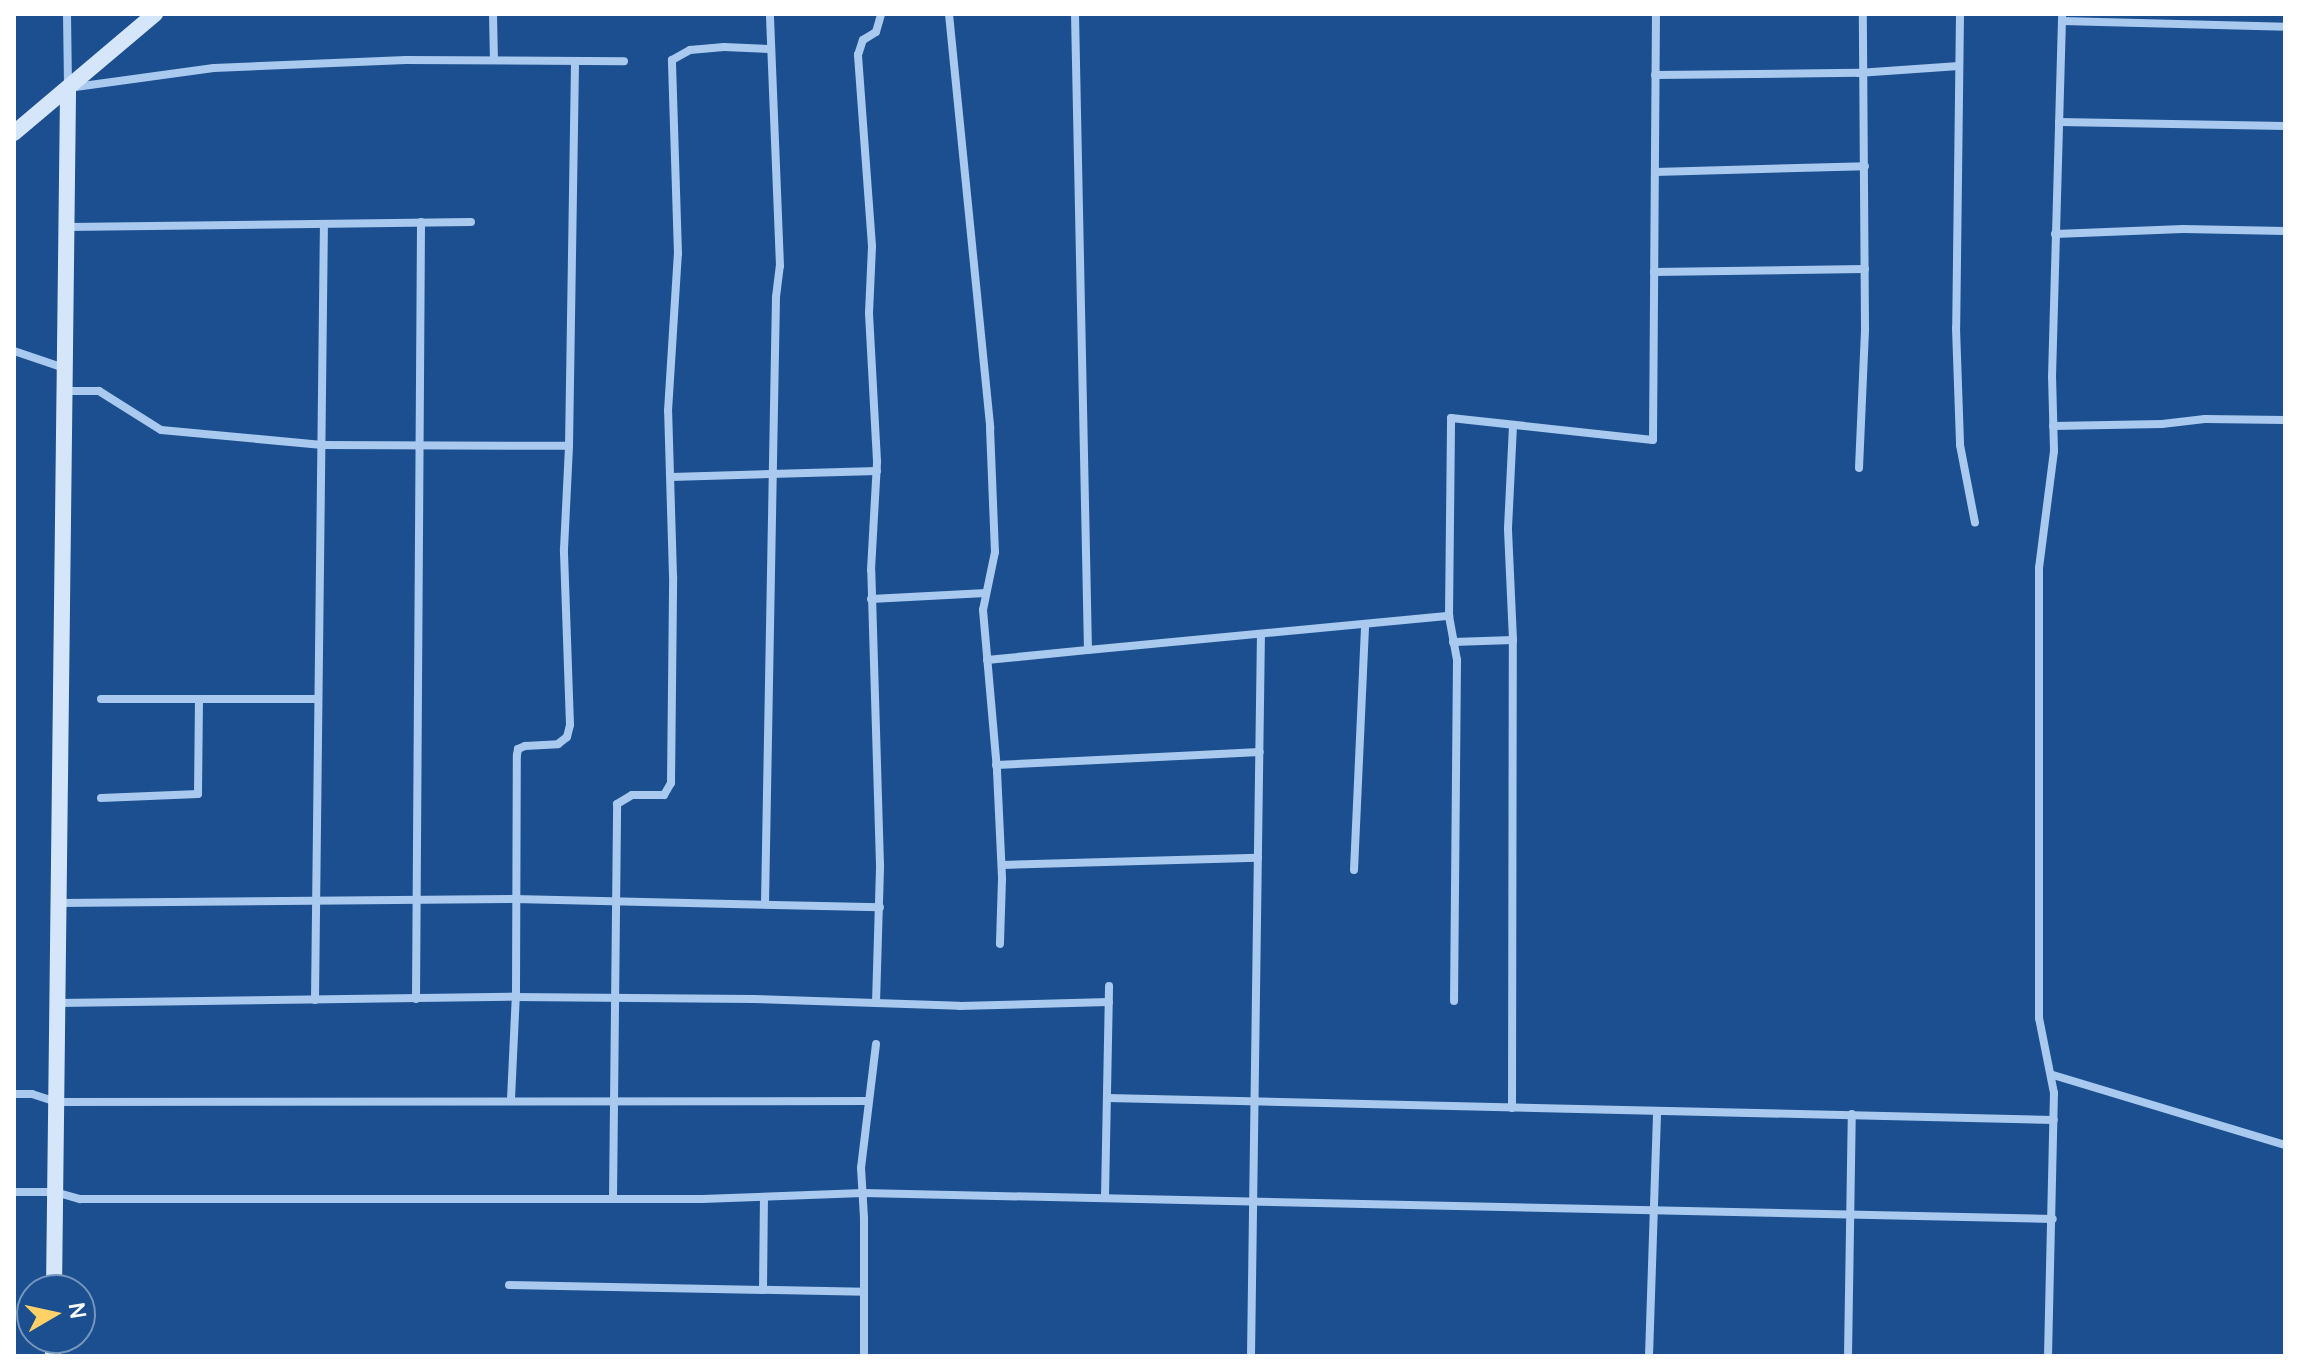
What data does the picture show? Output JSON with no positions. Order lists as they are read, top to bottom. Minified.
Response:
{"north":"right"}
